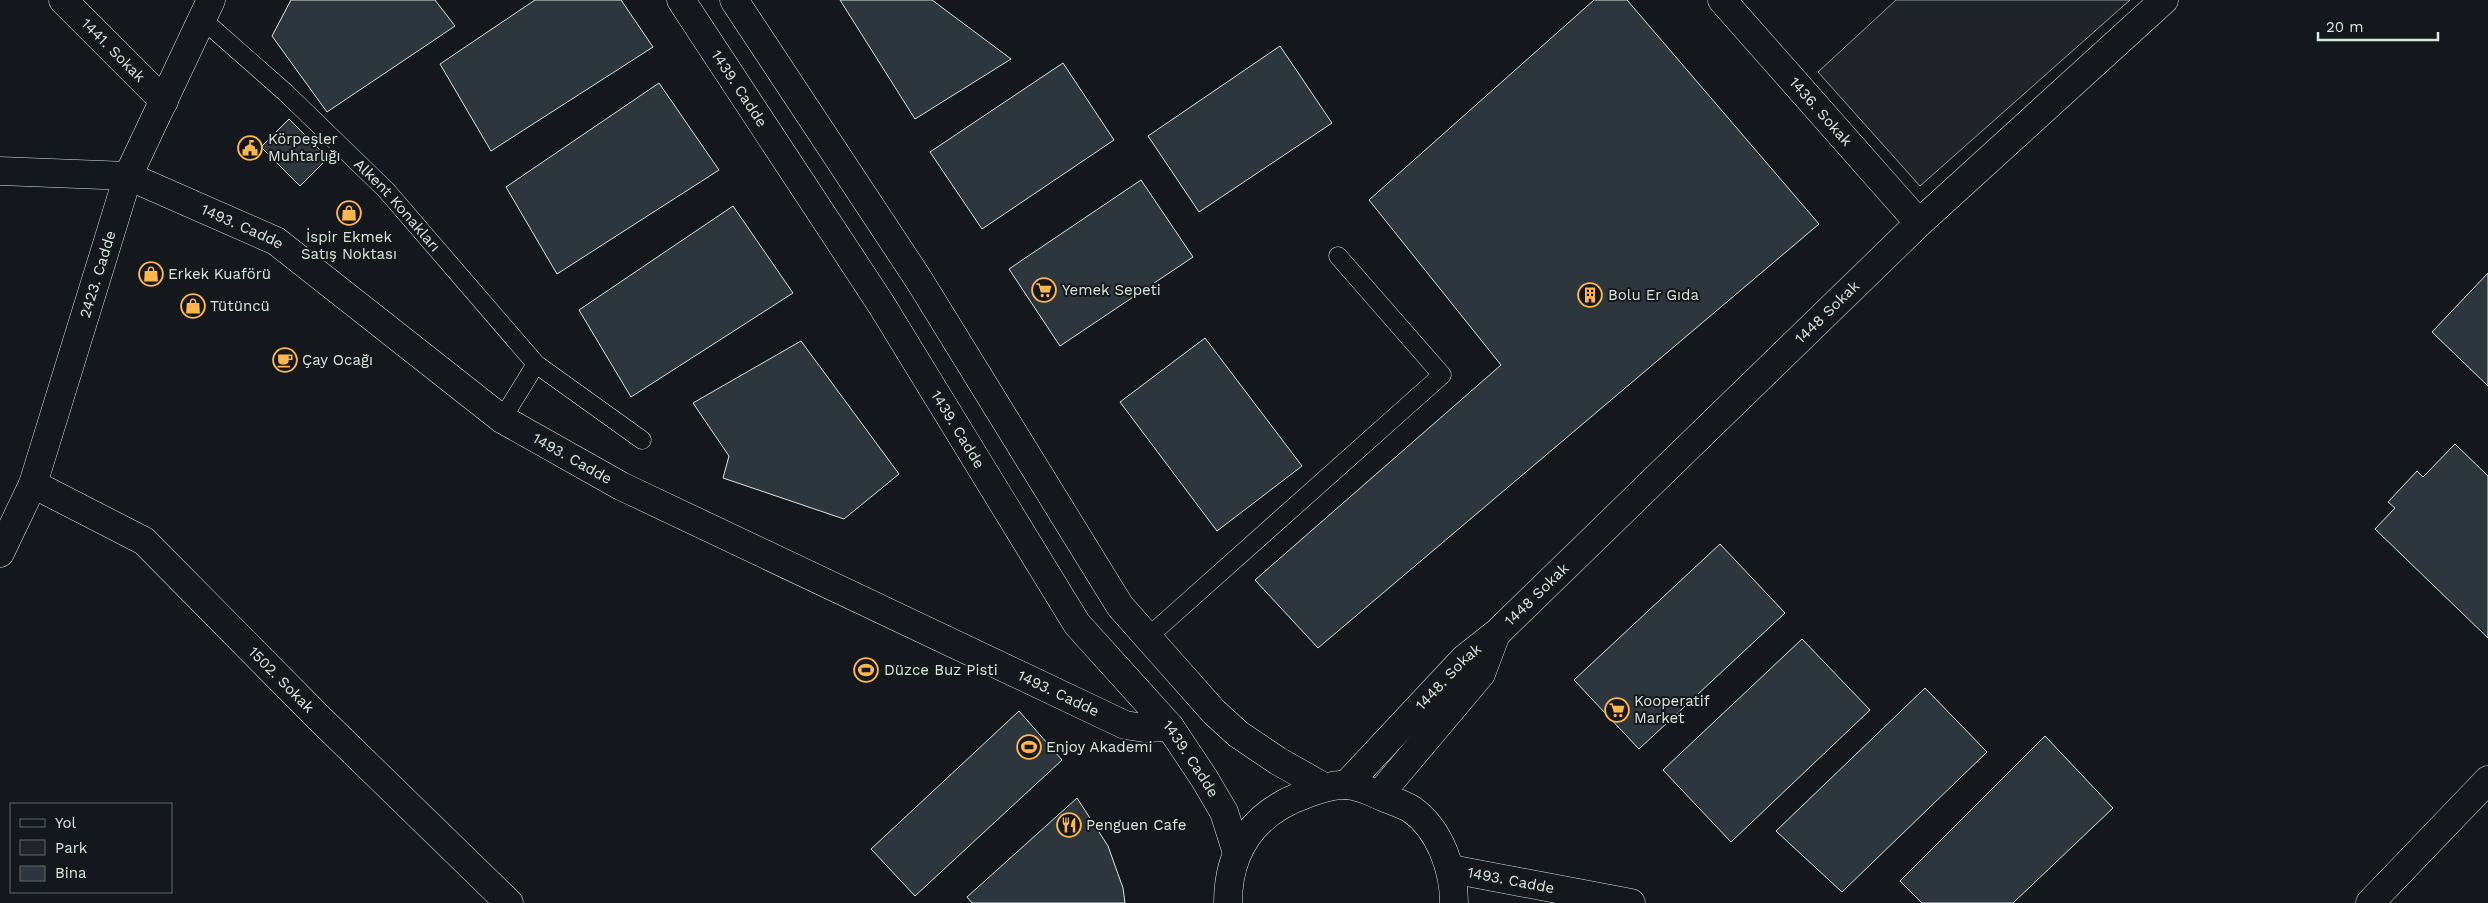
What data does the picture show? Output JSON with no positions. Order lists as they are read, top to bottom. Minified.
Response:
{"streets":{"street":["1441. Sokak","1439. Cadde","1436. Sokak","1493. Cadde","2423. Cadde","1448 Sokak","1448. Sokak","1502. Sokak"],"lane":["Alkent Konakları"]},"crossings":[["1441. Sokak","2423. Cadde"],["1439. Cadde","1493. Cadde"],["1436. Sokak","1448 Sokak"],["Alkent Konakları","2423. Cadde"],["1493. Cadde","2423. Cadde"],["2423. Cadde","1502. Sokak"],["1448 Sokak","1448. Sokak"]],"places":{"public building":["Körpeşler Muhtarlığı"],"shop":["İspir Ekmek Satış Noktası","Erkek Kuaförü","Tütüncü"],"supermarket":["Yemek Sepeti","Kooperatif Market"],"building":["Bolu Er Gıda"],"cafe":["Çay Ocağı"],"sports":["Düzce Buz Pisti","Enjoy Akademi"],"restaurant":["Penguen Cafe"]},"legend":["Yol","Park","Bina"],"scale_bar":"20 m"}
